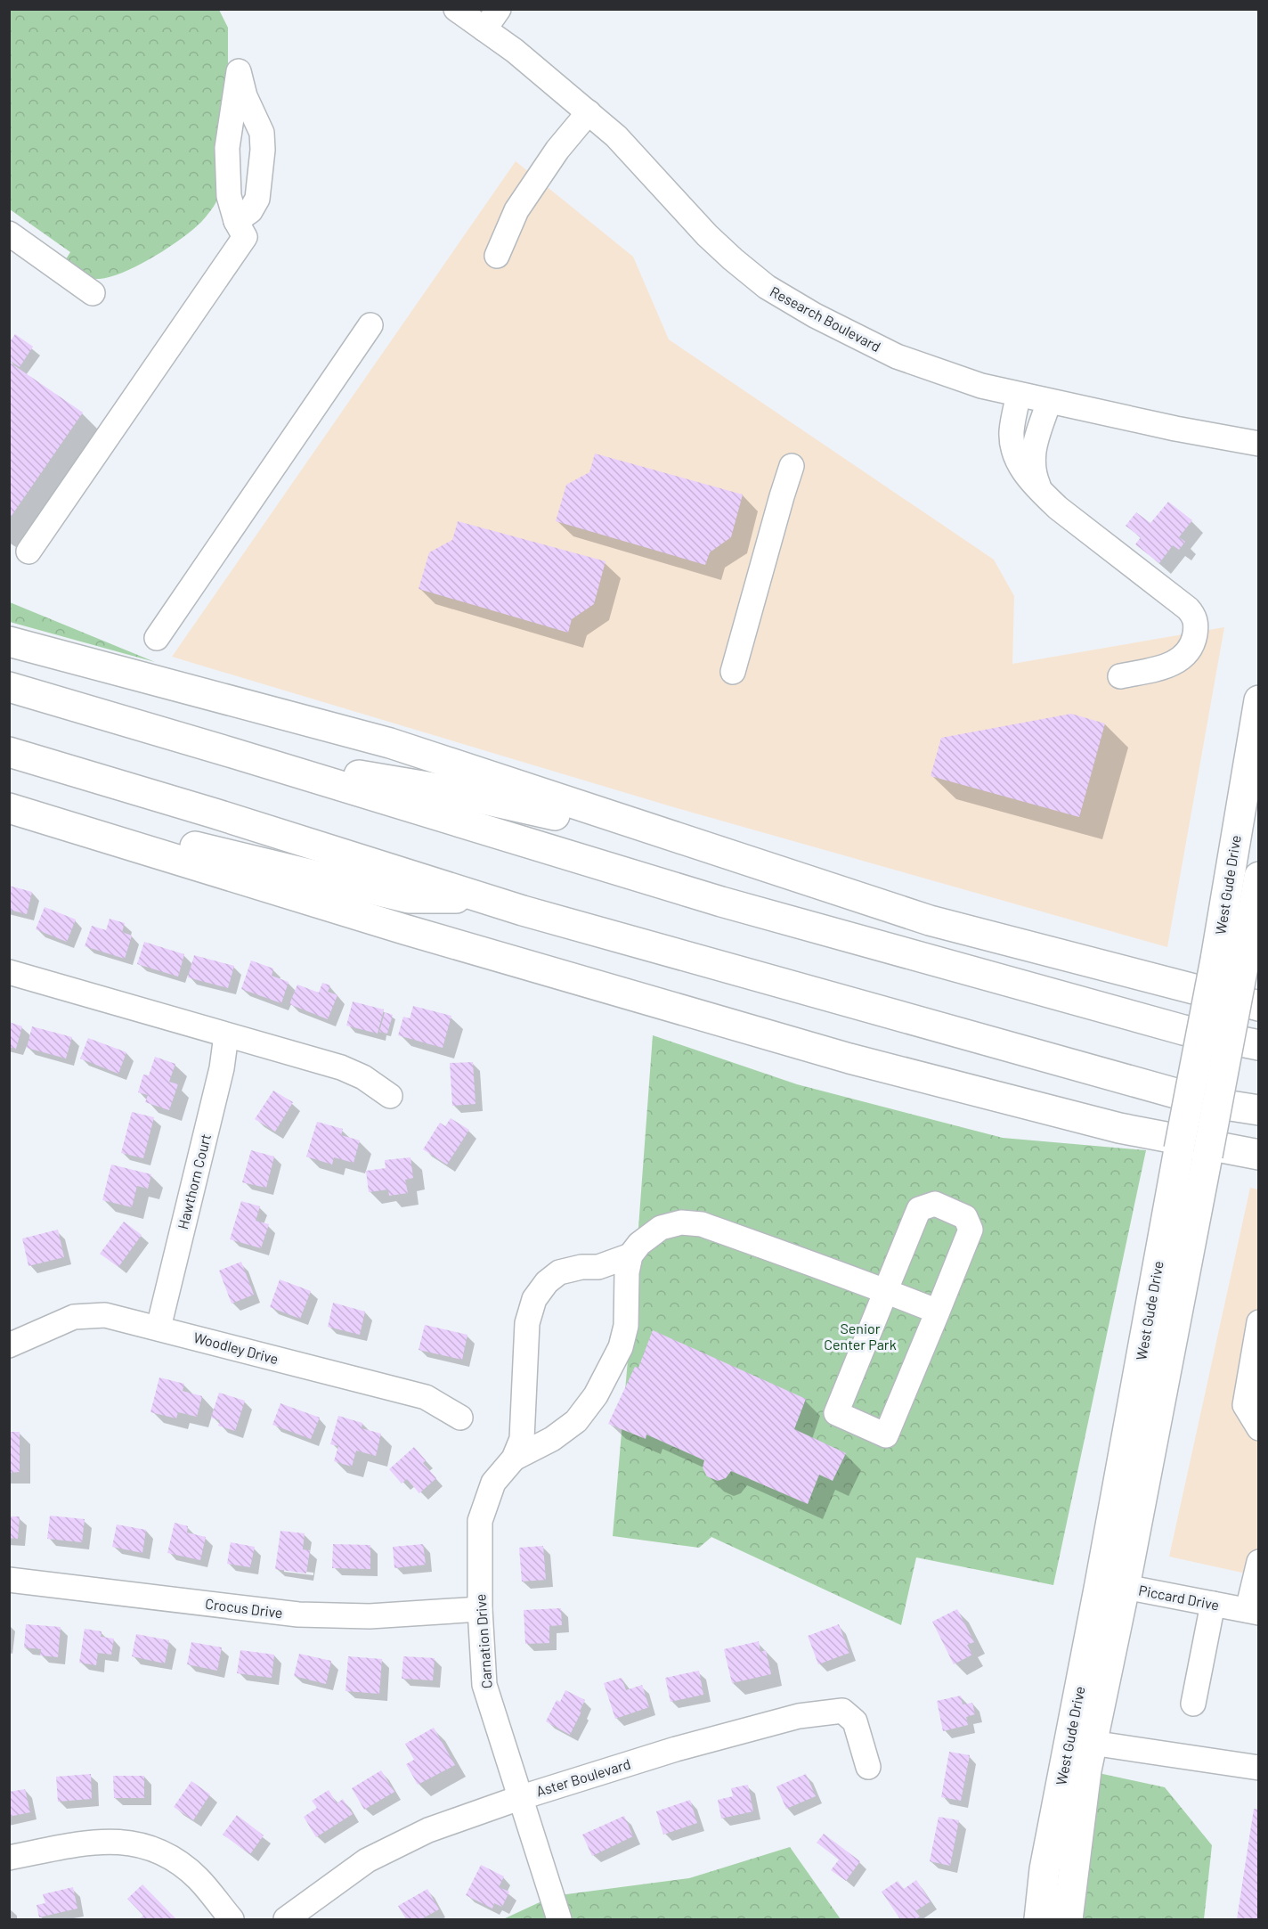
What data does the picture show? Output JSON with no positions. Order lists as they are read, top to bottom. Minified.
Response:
{"streets":{"main road":["West Gude Drive"],"street":["Research Boulevard","Hawthorn Court","Woodley Drive","Piccard Drive","Crocus Drive","Carnation Drive","Aster Boulevard"]},"crossings":[["West Gude Drive","Piccard Drive"],["Hawthorn Court","Woodley Drive"],["Crocus Drive","Carnation Drive"],["Carnation Drive","Aster Boulevard"]],"parks":["Senior Center Park"]}
